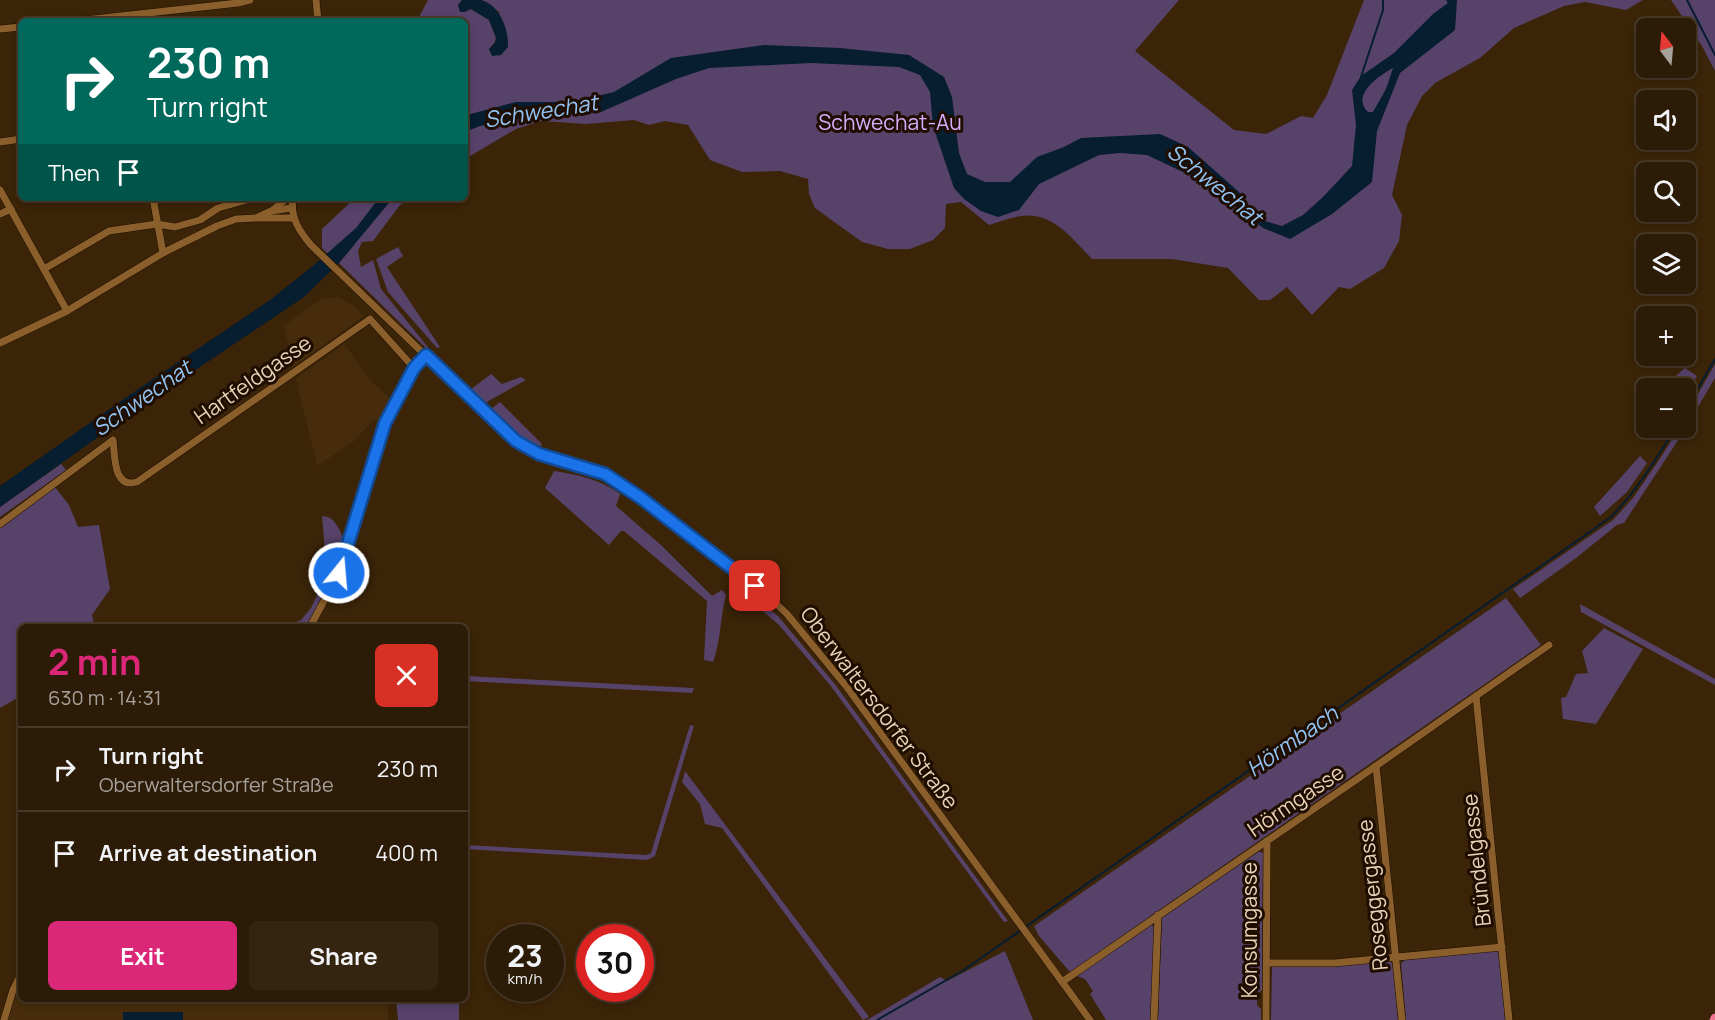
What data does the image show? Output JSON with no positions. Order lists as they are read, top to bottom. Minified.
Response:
{"streets":{"street":["Hartfeldgasse","Oberwaltersdorfer Straße","Hörmgasse","Bründelgasse","Roseggergasse","Konsumgasse"]},"crossings":[["Oberwaltersdorfer Straße","Hörmgasse"],["Hörmgasse","Bründelgasse"],["Hörmgasse","Roseggergasse"],["Hörmgasse","Konsumgasse"]],"water":["Schwechat","Hörmbach"],"parks":["Schwechat-Au"],"north":"top","page":{"map_buttons":["+","−"],"turn":["230 m","Turn right"],"then":"Then","heading":["2 min","630 m · 14:31"],"list":[{"name":"Turn right","note":"Oberwaltersdorfer Straße","value":"230 m"},{"name":"Arrive at destination","value":"400 m"}],"buttons":["Exit","Share"],"speed":"23 km/h","limit":"30"}}
